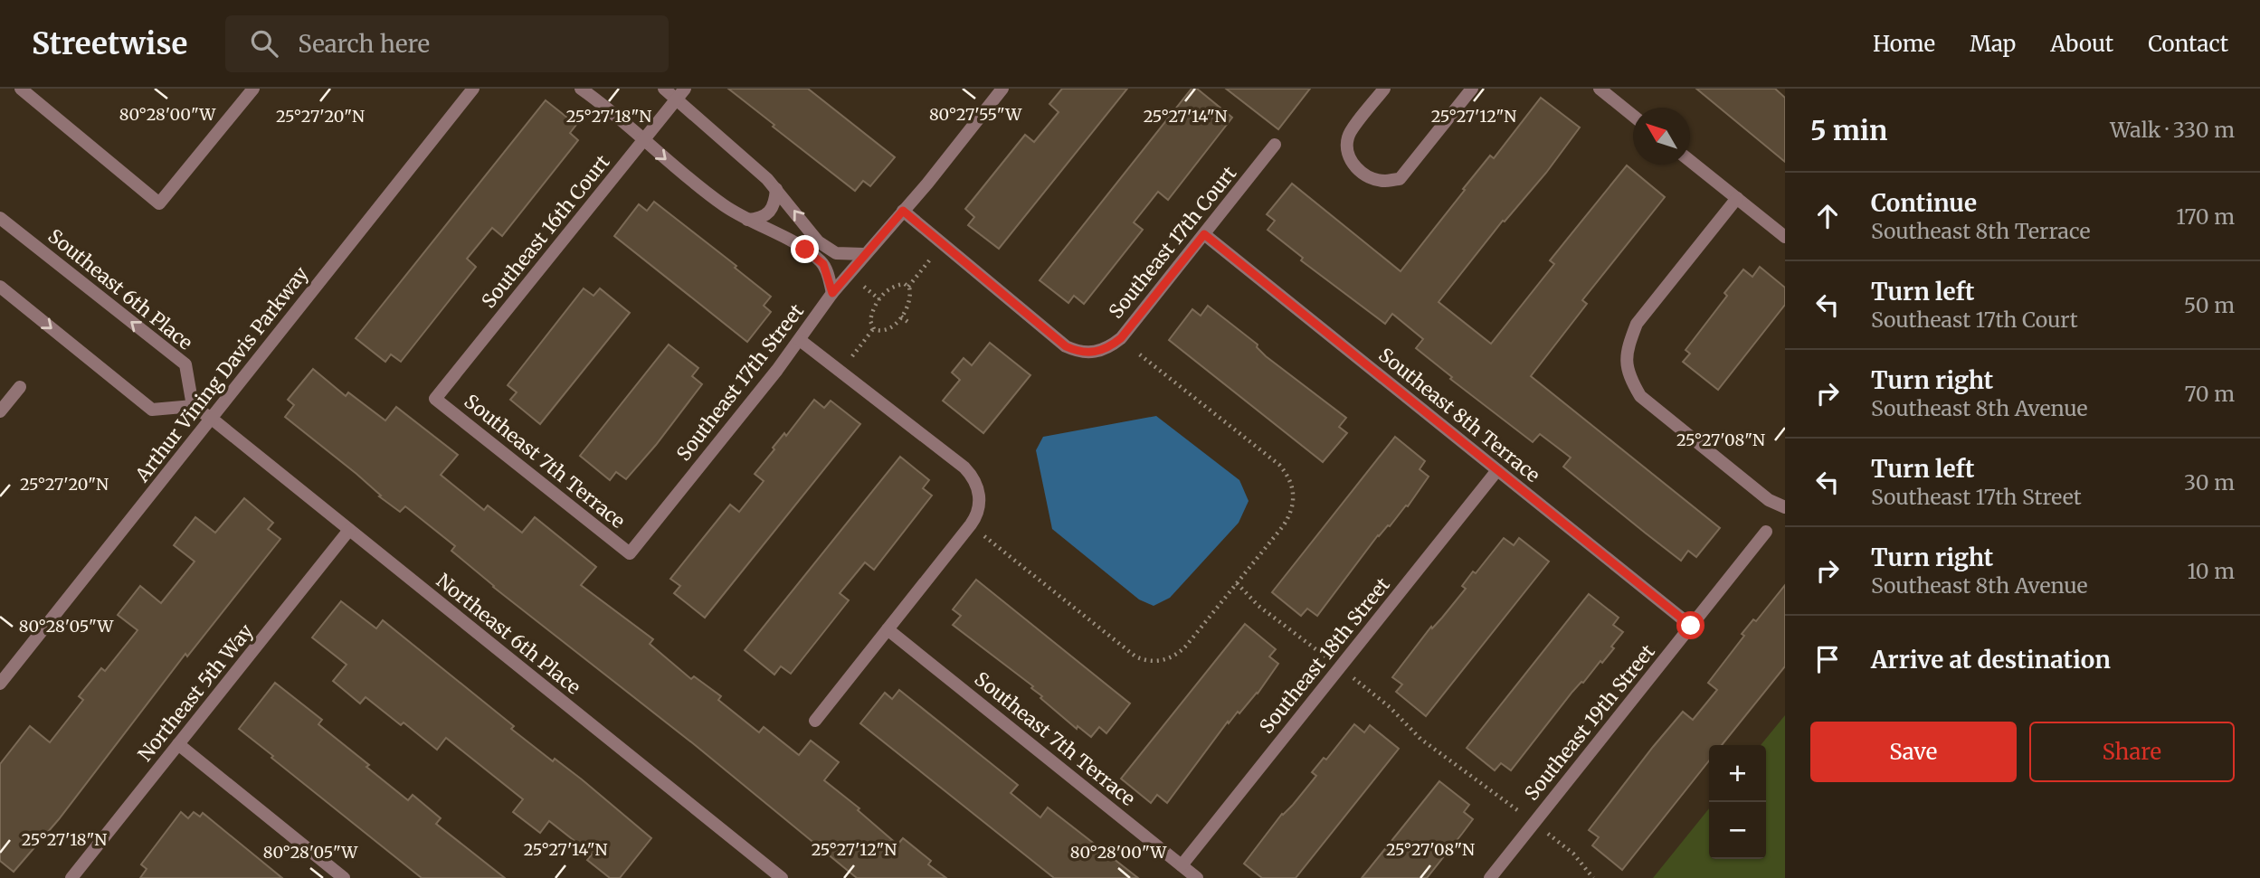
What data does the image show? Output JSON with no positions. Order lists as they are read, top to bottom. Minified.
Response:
{"streets":{"street":["Southeast 16th Court","Southeast 17th Court","Southeast 6th Place","Arthur Vining Davis Parkway","Southeast 17th Street","Southeast 8th Terrace","Southeast 7th Terrace","Northeast 6th Place","Southeast 18th Street","Northeast 5th Way","Southeast 19th Street"]},"crossings":[["Southeast 16th Court","Southeast 7th Terrace"],["Southeast 17th Court","Southeast 17th Street"],["Southeast 17th Court","Southeast 8th Terrace"],["Arthur Vining Davis Parkway","Northeast 6th Place"],["Southeast 17th Street","Southeast 7th Terrace"],["Southeast 8th Terrace","Southeast 18th Street"],["Southeast 8th Terrace","Southeast 19th Street"],["Southeast 7th Terrace","Southeast 18th Street"],["Northeast 6th Place","Northeast 5th Way"]],"north":"top left","page":{"header":"Streetwise","search":"Search here","nav":["Home","Map","About","Contact"],"heading":["5 min","Walk · 330 m"],"list":[["Continue","Southeast 8th Terrace","170 m"],["Turn left","Southeast 17th Court","50 m"],["Turn right","Southeast 8th Avenue","70 m"],["Turn left","Southeast 17th Street","30 m"],["Turn right","Southeast 8th Avenue","10 m"],"Arrive at destination"],"buttons":["Save","Share"],"map_buttons":["+","−"]},"coordinates":["80°28'00\"W","80°27'55\"W","25°27'20\"N","25°27'18\"N","25°27'14\"N","25°27'12\"N","25°27'08\"N","80°28'05\"W"]}
